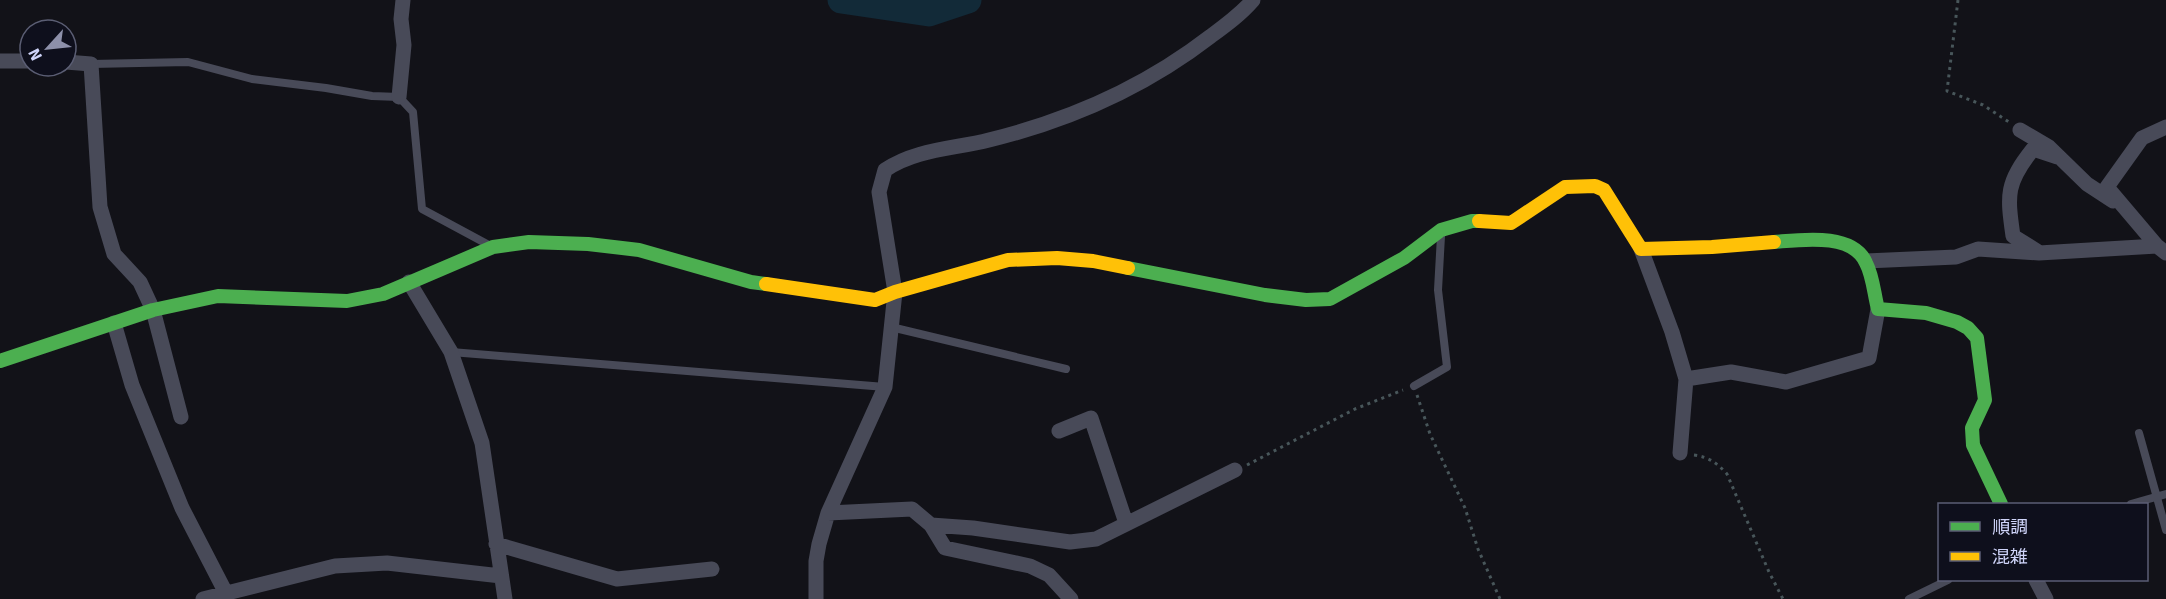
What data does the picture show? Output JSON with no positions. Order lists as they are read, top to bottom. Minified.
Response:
{"legend":["順調","混雑"],"north":"bottom left"}
